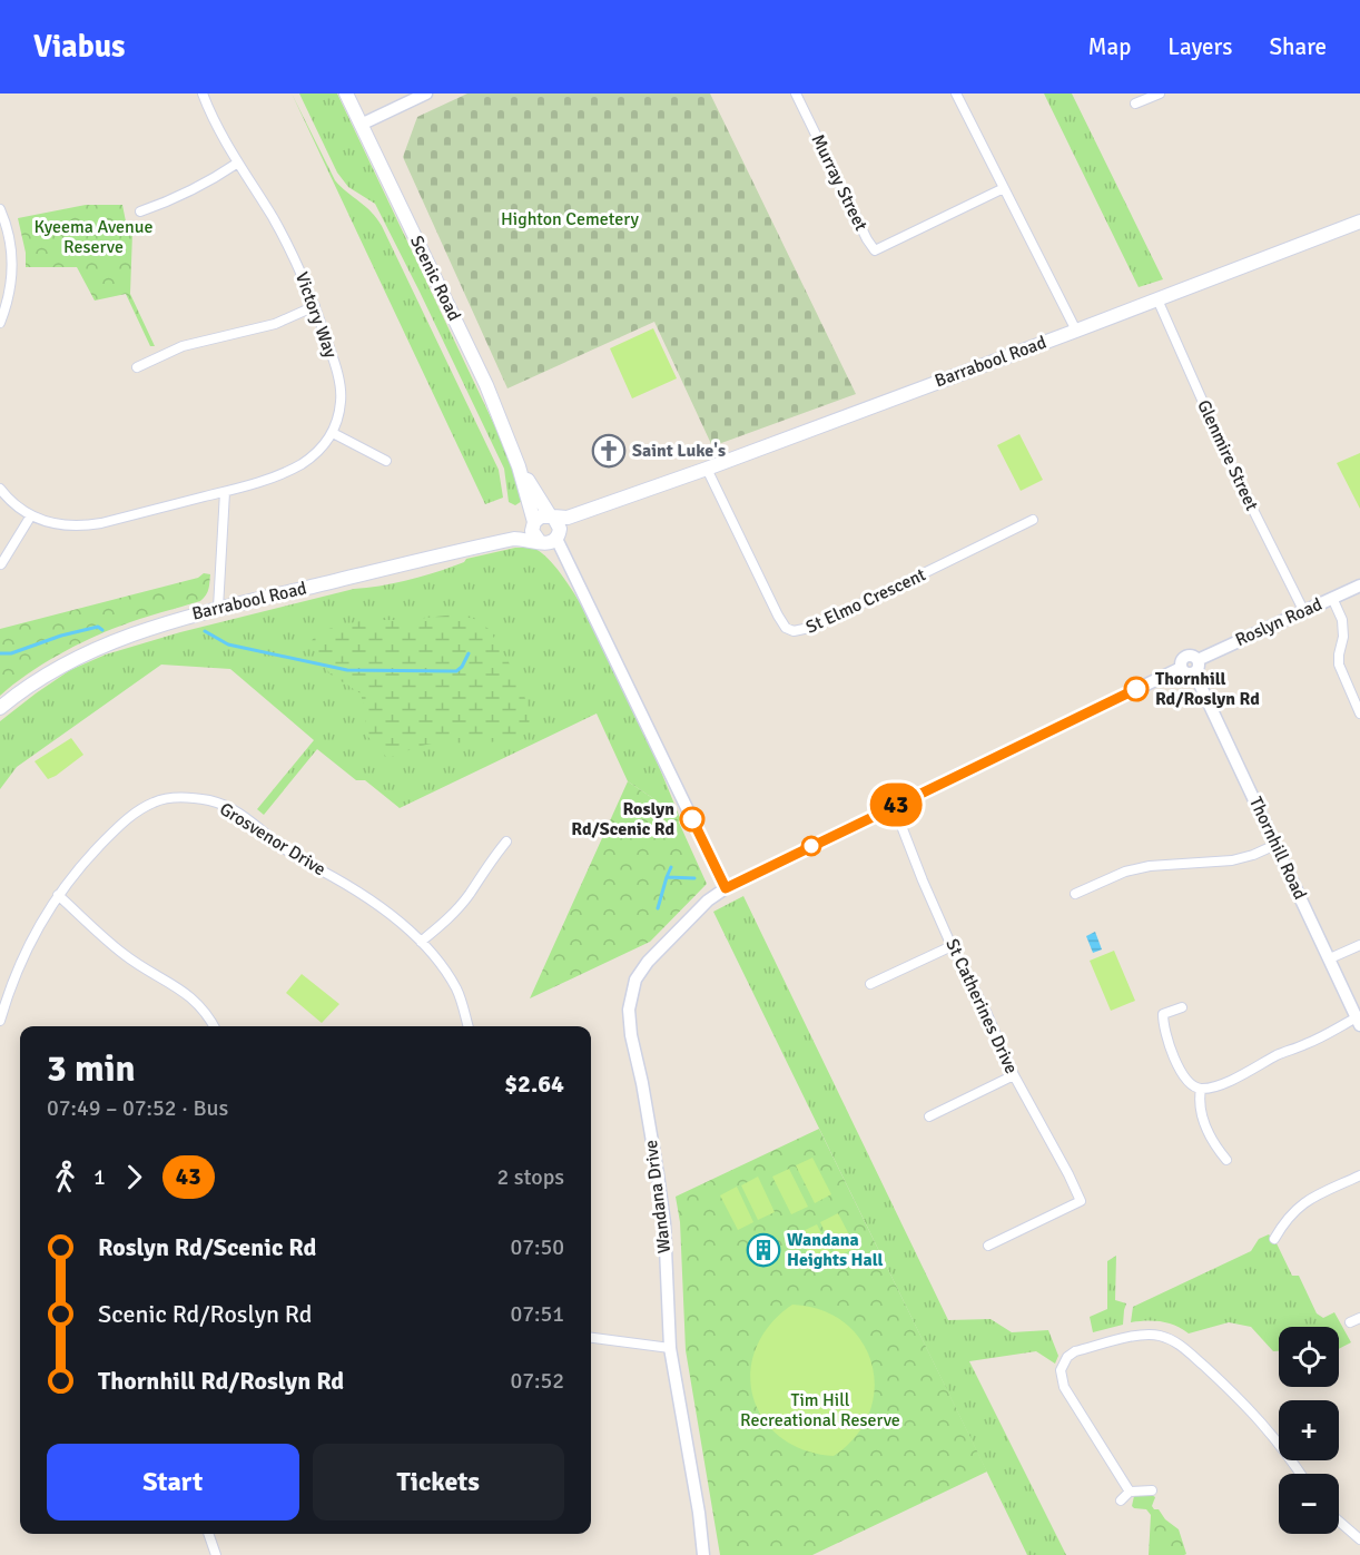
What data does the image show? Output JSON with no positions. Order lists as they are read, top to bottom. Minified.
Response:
{"streets":{"main road":["Scenic Road","Barrabool Road"],"street":["Murray Street","Victory Way","Glenmire Street","St Elmo Crescent","Roslyn Road","Grosvenor Drive","Thornhill Road","St Catherines Drive","Wandana Drive"]},"crossings":[["Scenic Road","Barrabool Road"],["Barrabool Road","Glenmire Street"],["Barrabool Road","St Elmo Crescent"],["Glenmire Street","Roslyn Road"],["Roslyn Road","Thornhill Road"]],"parks":["Highton Cemetery","Kyeema Avenue Reserve","Tim Hill Recreational Reserve"],"places":{"church":["Saint Luke's"],"other":["Thornhill Rd/Roslyn Rd","Roslyn Rd/Scenic Rd"],"building":["Wandana Heights Hall"]},"lines":["bus line 43"],"page":{"header":"Viabus","nav":["Map","Layers","Share"],"on_map":"43","heading":["3 min","07:49 – 07:52 · Bus","$2.64"],"legs":["1","43","2 stops"],"list":[{"name":"Roslyn Rd/Scenic Rd","value":"07:50"},{"name":"Scenic Rd/Roslyn Rd","value":"07:51"},{"name":"Thornhill Rd/Roslyn Rd","value":"07:52"}],"map_buttons":["+","−"],"buttons":["Start","Tickets"]}}
